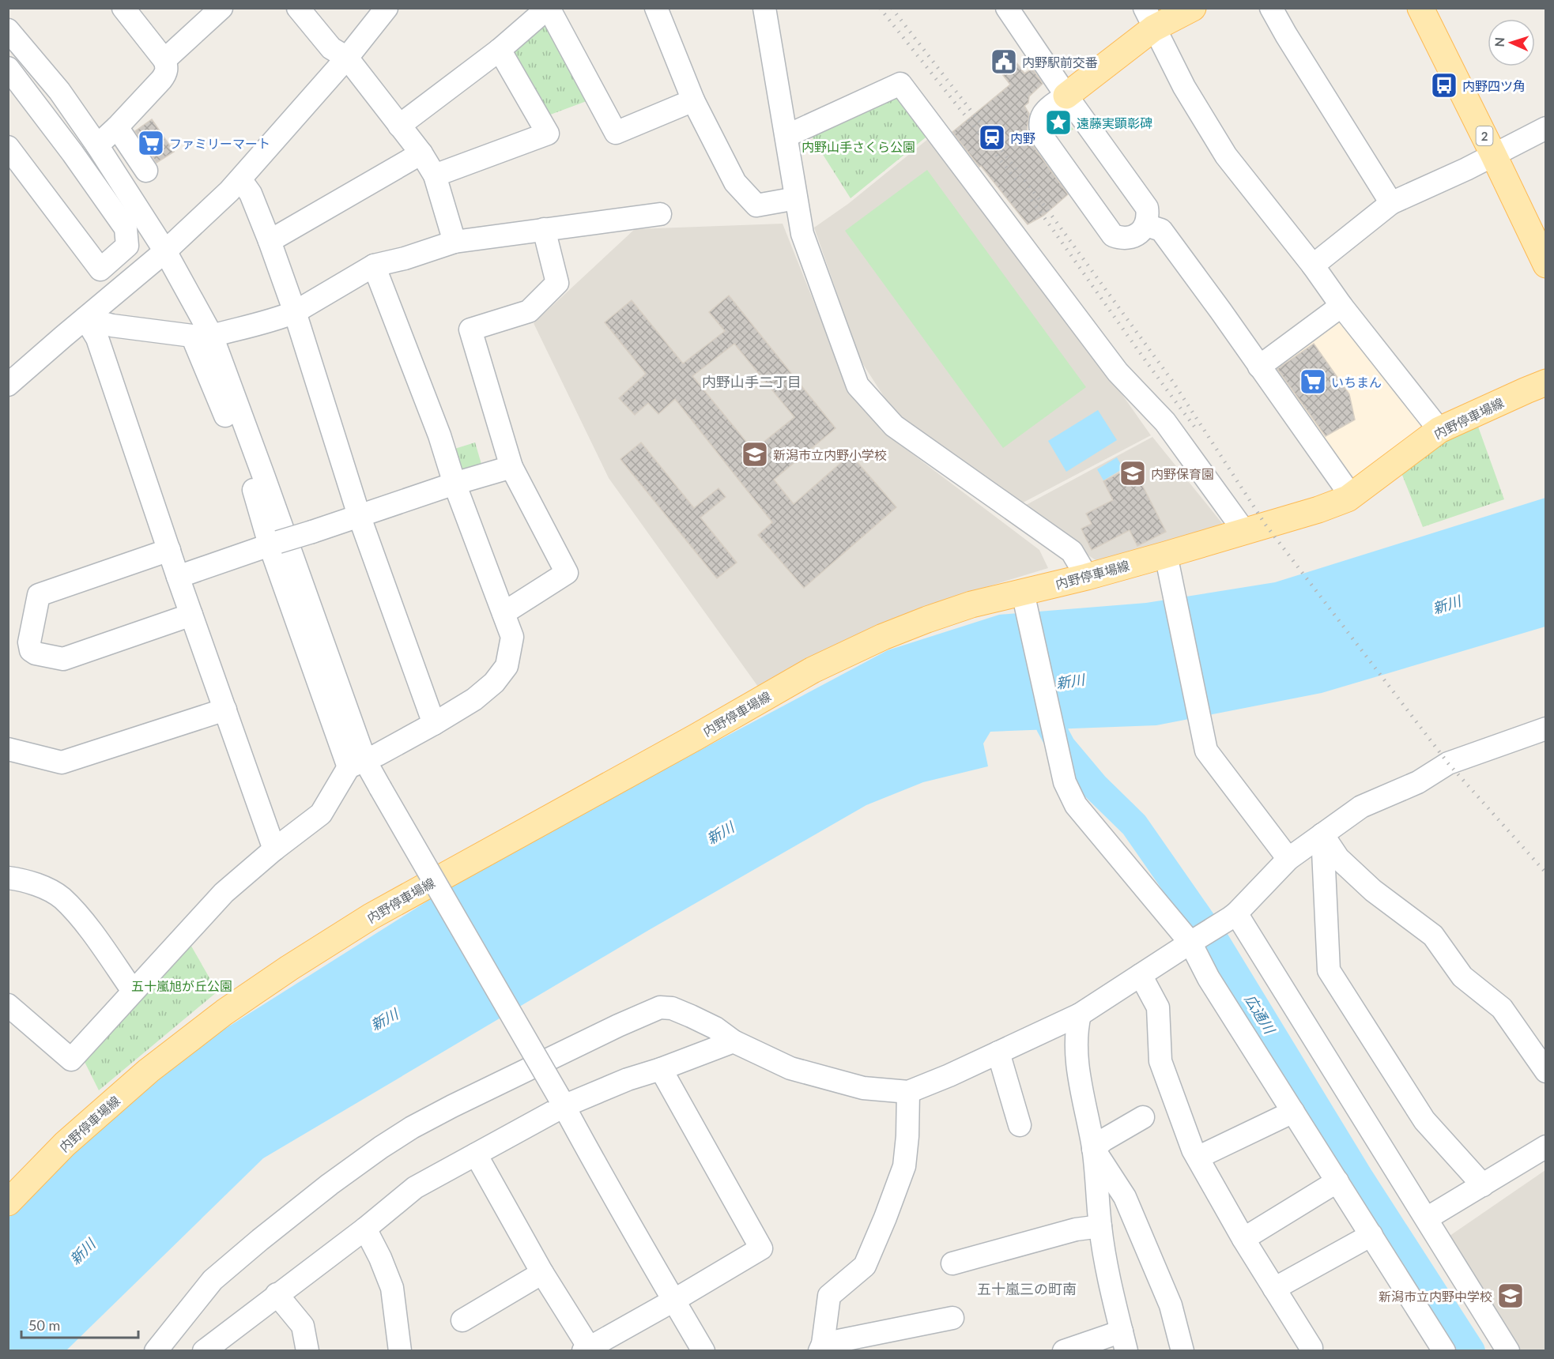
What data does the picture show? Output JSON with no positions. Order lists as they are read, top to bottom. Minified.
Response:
{"streets":{"main road":["2","内野停車場線"]},"districts":["内野山手二丁目","五十嵐三の町南"],"water":["新川","広通川"],"parks":["内野山手さくら公園","五十嵐旭が丘公園"],"places":{"public building":["内野駅前交番"],"bus stop":["内野四ツ角"],"place":["遠藤実顕彰碑"],"station":["内野"],"supermarket":["ファミリーマート","いちまん"],"school or university":["新潟市立内野小学校","内野保育園","新潟市立内野中学校"]},"scale_bar":"50 m","north":"left"}
